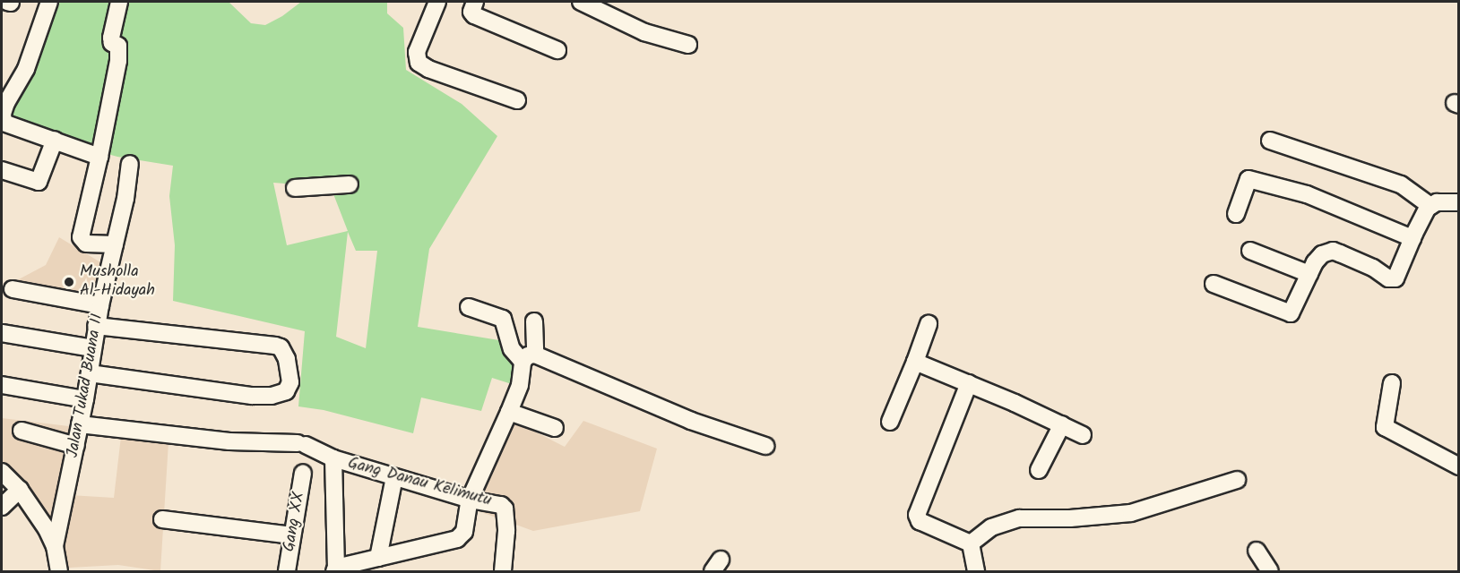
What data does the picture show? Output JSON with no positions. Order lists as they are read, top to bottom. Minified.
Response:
{"streets":{"street":["Jalan Tukad Buana II","Gang Danau Kelimutu","Gang XX"]},"crossings":[["Jalan Tukad Buana II","Gang Danau Kelimutu"]],"places":["Musholla Al-Hidayah"]}
